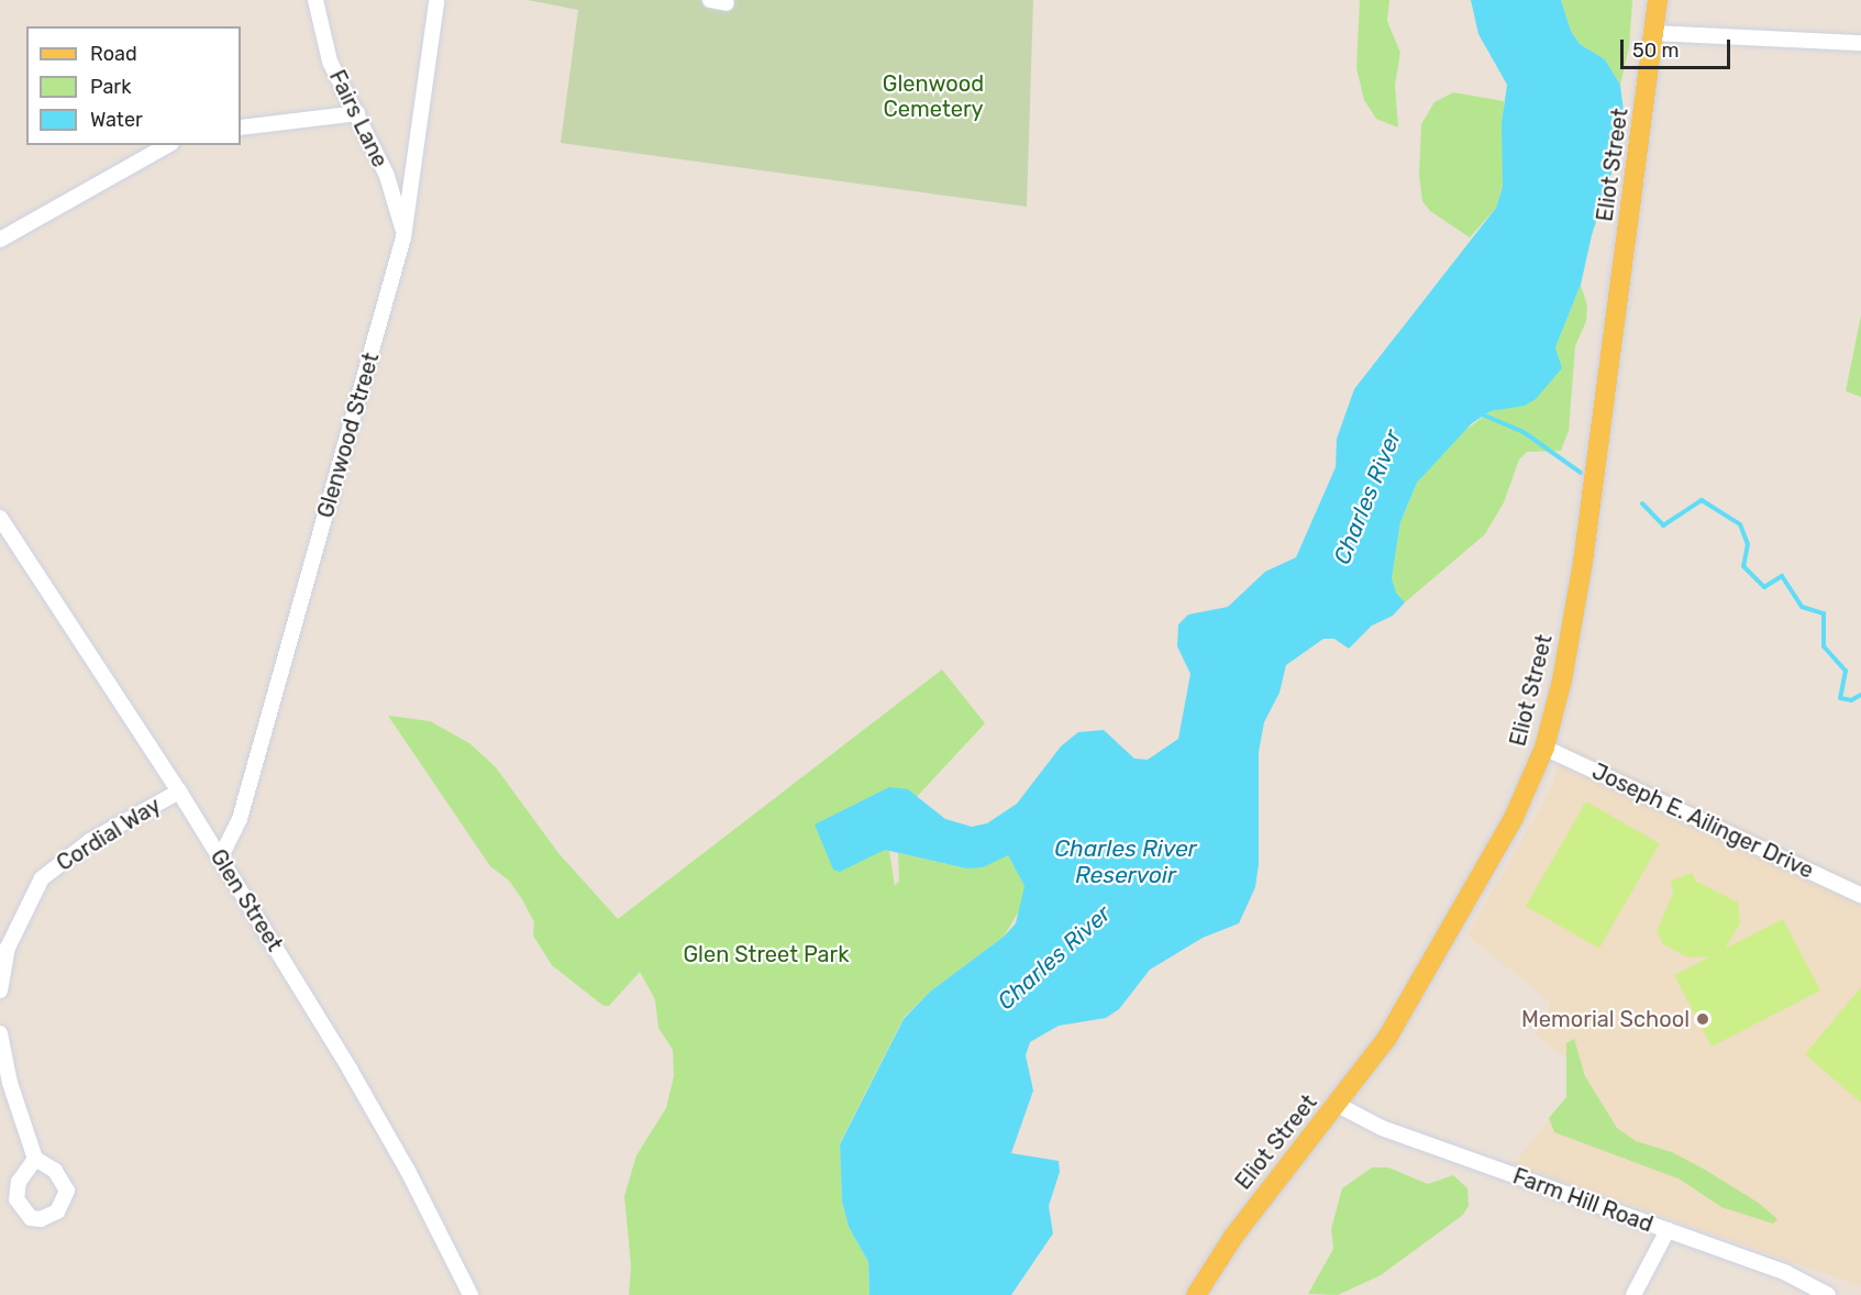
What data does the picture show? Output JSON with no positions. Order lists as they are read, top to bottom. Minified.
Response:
{"streets":{"main road":["Eliot Street"],"street":["Fairs Lane","Glenwood Street","Joseph E. Ailinger Drive","Cordial Way","Glen Street","Farm Hill Road"]},"crossings":[["Fairs Lane","Glenwood Street"],["Eliot Street","Joseph E. Ailinger Drive"],["Eliot Street","Farm Hill Road"],["Glenwood Street","Glen Street"],["Cordial Way","Glen Street"]],"water":["Charles River","Charles River Reservoir"],"parks":["Glenwood Cemetery","Glen Street Park"],"places":["Memorial School"],"legend":["Road","Park","Water"],"scale_bar":"50 m"}
